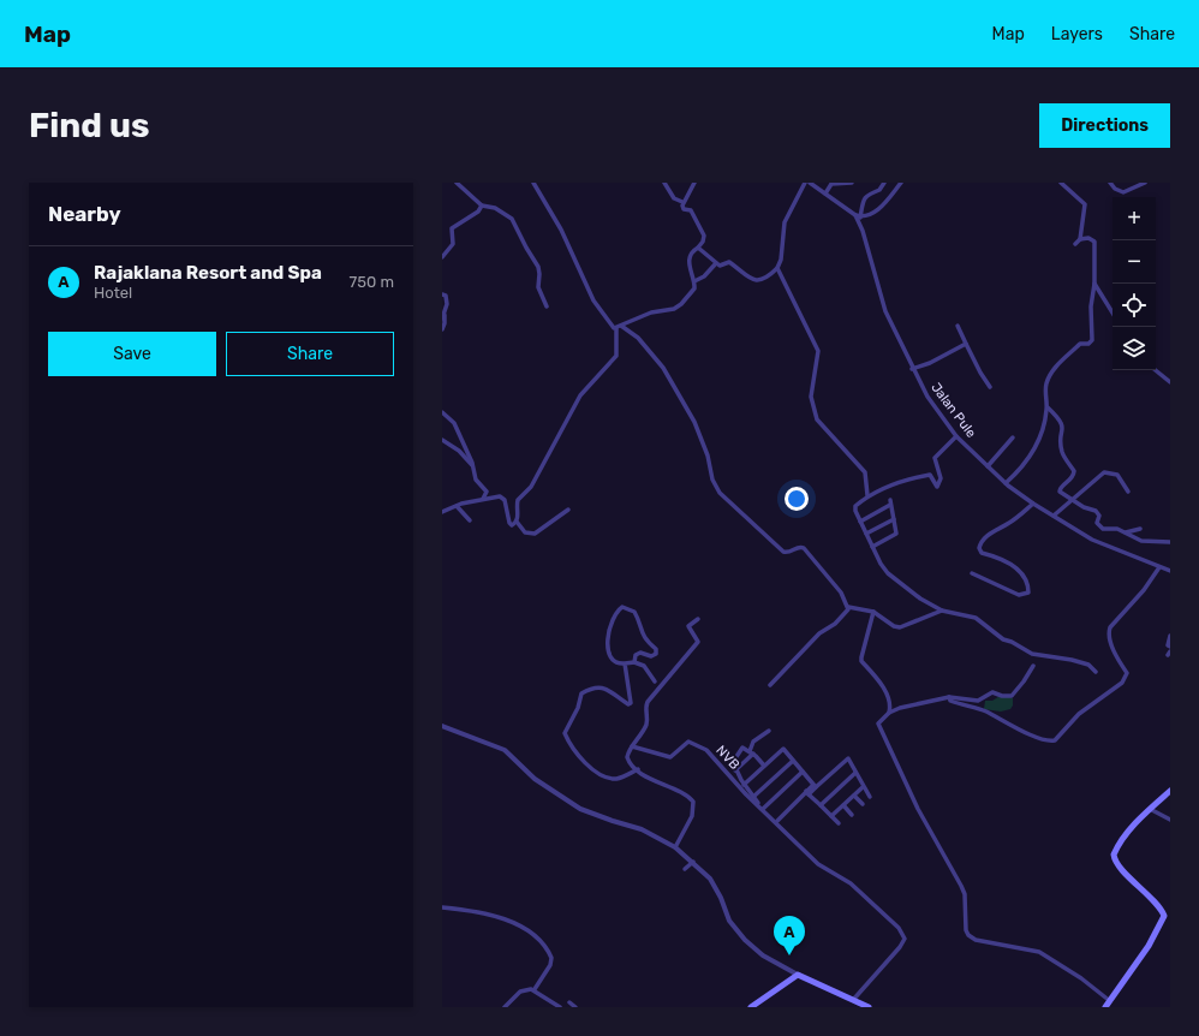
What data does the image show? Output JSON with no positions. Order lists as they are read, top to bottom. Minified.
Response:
{"streets":{"street":["Jalan Pule","NVB"]},"page":{"header":"Map","nav":["Map","Layers","Share"],"buttons":["Directions",["Save","Share"]],"title":"Find us","heading":"Nearby","map_buttons":["+","−"],"list":[{"mark":"A","name":"Rajaklana Resort and Spa","note":"Hotel","value":"750 m"}],"pins":"A"}}
